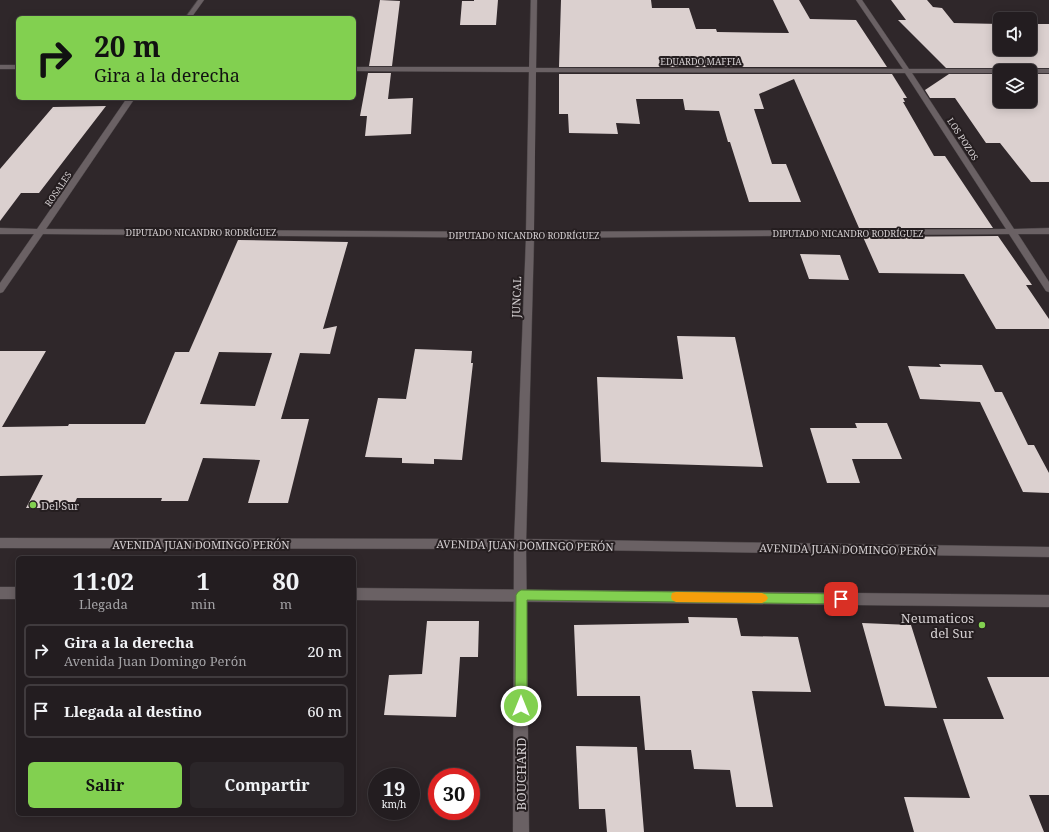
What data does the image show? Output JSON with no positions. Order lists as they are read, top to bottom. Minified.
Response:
{"streets":{"street":["EDUARDO MAFFIA","LOS POZOS","ROSALES","DIPUTADO NICANDRO RODRÍGUEZ","JUNCAL","AVENIDA JUAN DOMINGO PERÓN","BOUCHARD"]},"crossings":[["EDUARDO MAFFIA","LOS POZOS"],["EDUARDO MAFFIA","JUNCAL"],["LOS POZOS","DIPUTADO NICANDRO RODRÍGUEZ"],["ROSALES","DIPUTADO NICANDRO RODRÍGUEZ"],["DIPUTADO NICANDRO RODRÍGUEZ","JUNCAL"],["JUNCAL","AVENIDA JUAN DOMINGO PERÓN"],["JUNCAL","BOUCHARD"]],"places":["Del Sur","Neumaticos del Sur"],"page":{"turn":["20 m","Gira a la derecha"],"eta":["11:02","Llegada","1","min","80","m"],"list":[{"name":"Gira a la derecha","note":"Avenida Juan Domingo Perón","value":"20 m"},{"name":"Llegada al destino","value":"60 m"}],"buttons":["Salir","Compartir"],"speed":"19 km/h","limit":"30"}}
